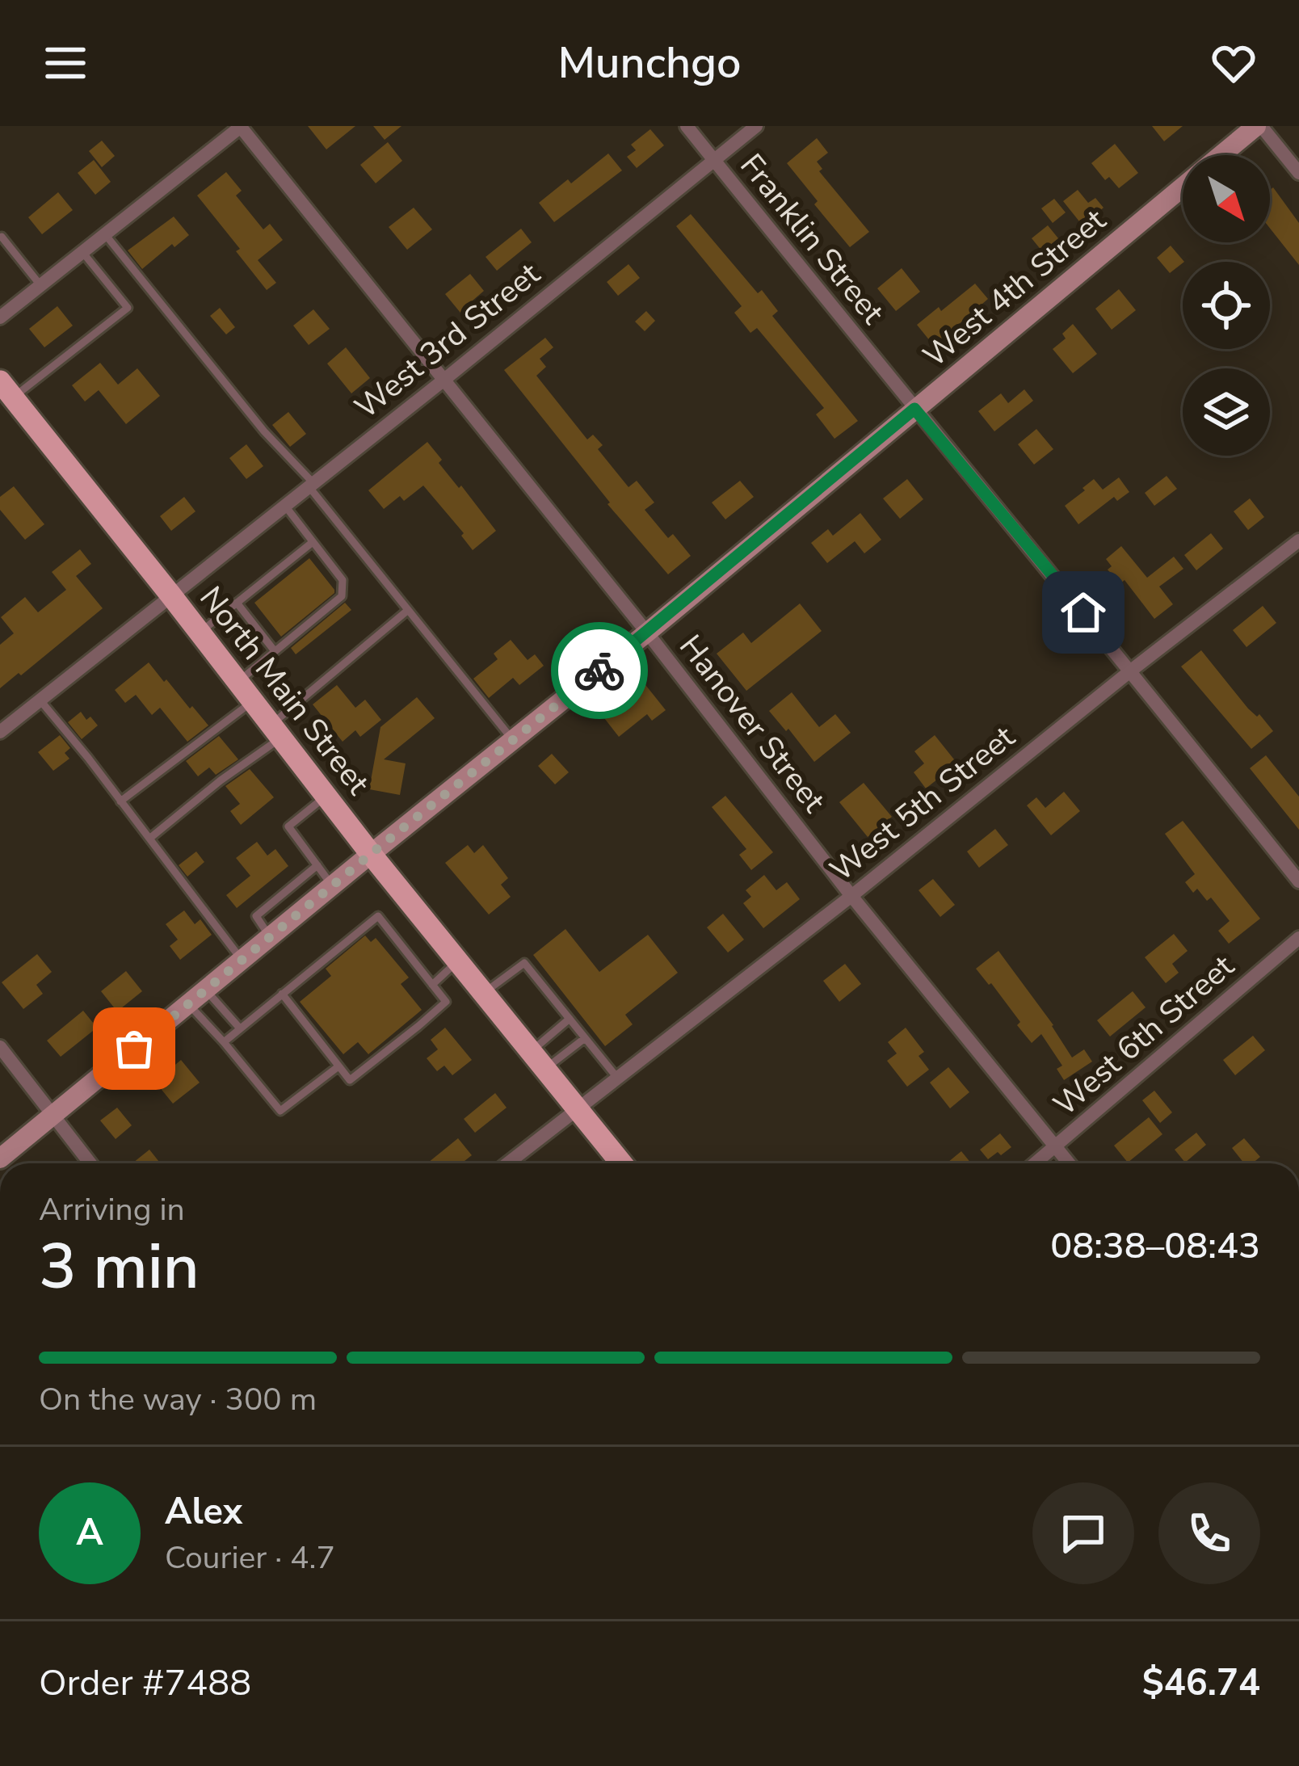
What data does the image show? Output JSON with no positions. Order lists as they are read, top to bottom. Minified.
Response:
{"streets":{"main road":["West 4th Street","North Main Street"],"street":["Franklin Street","West 3rd Street","Hanover Street","West 5th Street","West 6th Street"]},"crossings":[["Franklin Street","West 4th Street"],["Franklin Street","West 3rd Street"],["Franklin Street","West 5th Street"],["West 4th Street","North Main Street"],["West 4th Street","Hanover Street"],["West 3rd Street","North Main Street"],["West 3rd Street","Hanover Street"],["North Main Street","West 5th Street"],["Hanover Street","West 5th Street"],["Hanover Street","West 6th Street"]],"north":"bottom right","page":{"header":"Munchgo","heading":["3 min","Arriving in","08:38–08:43"],"panel":["Alex","Courier · 4.7","Order #7488","$46.74"],"bar":"On the way · 300 m","round":"A"}}
